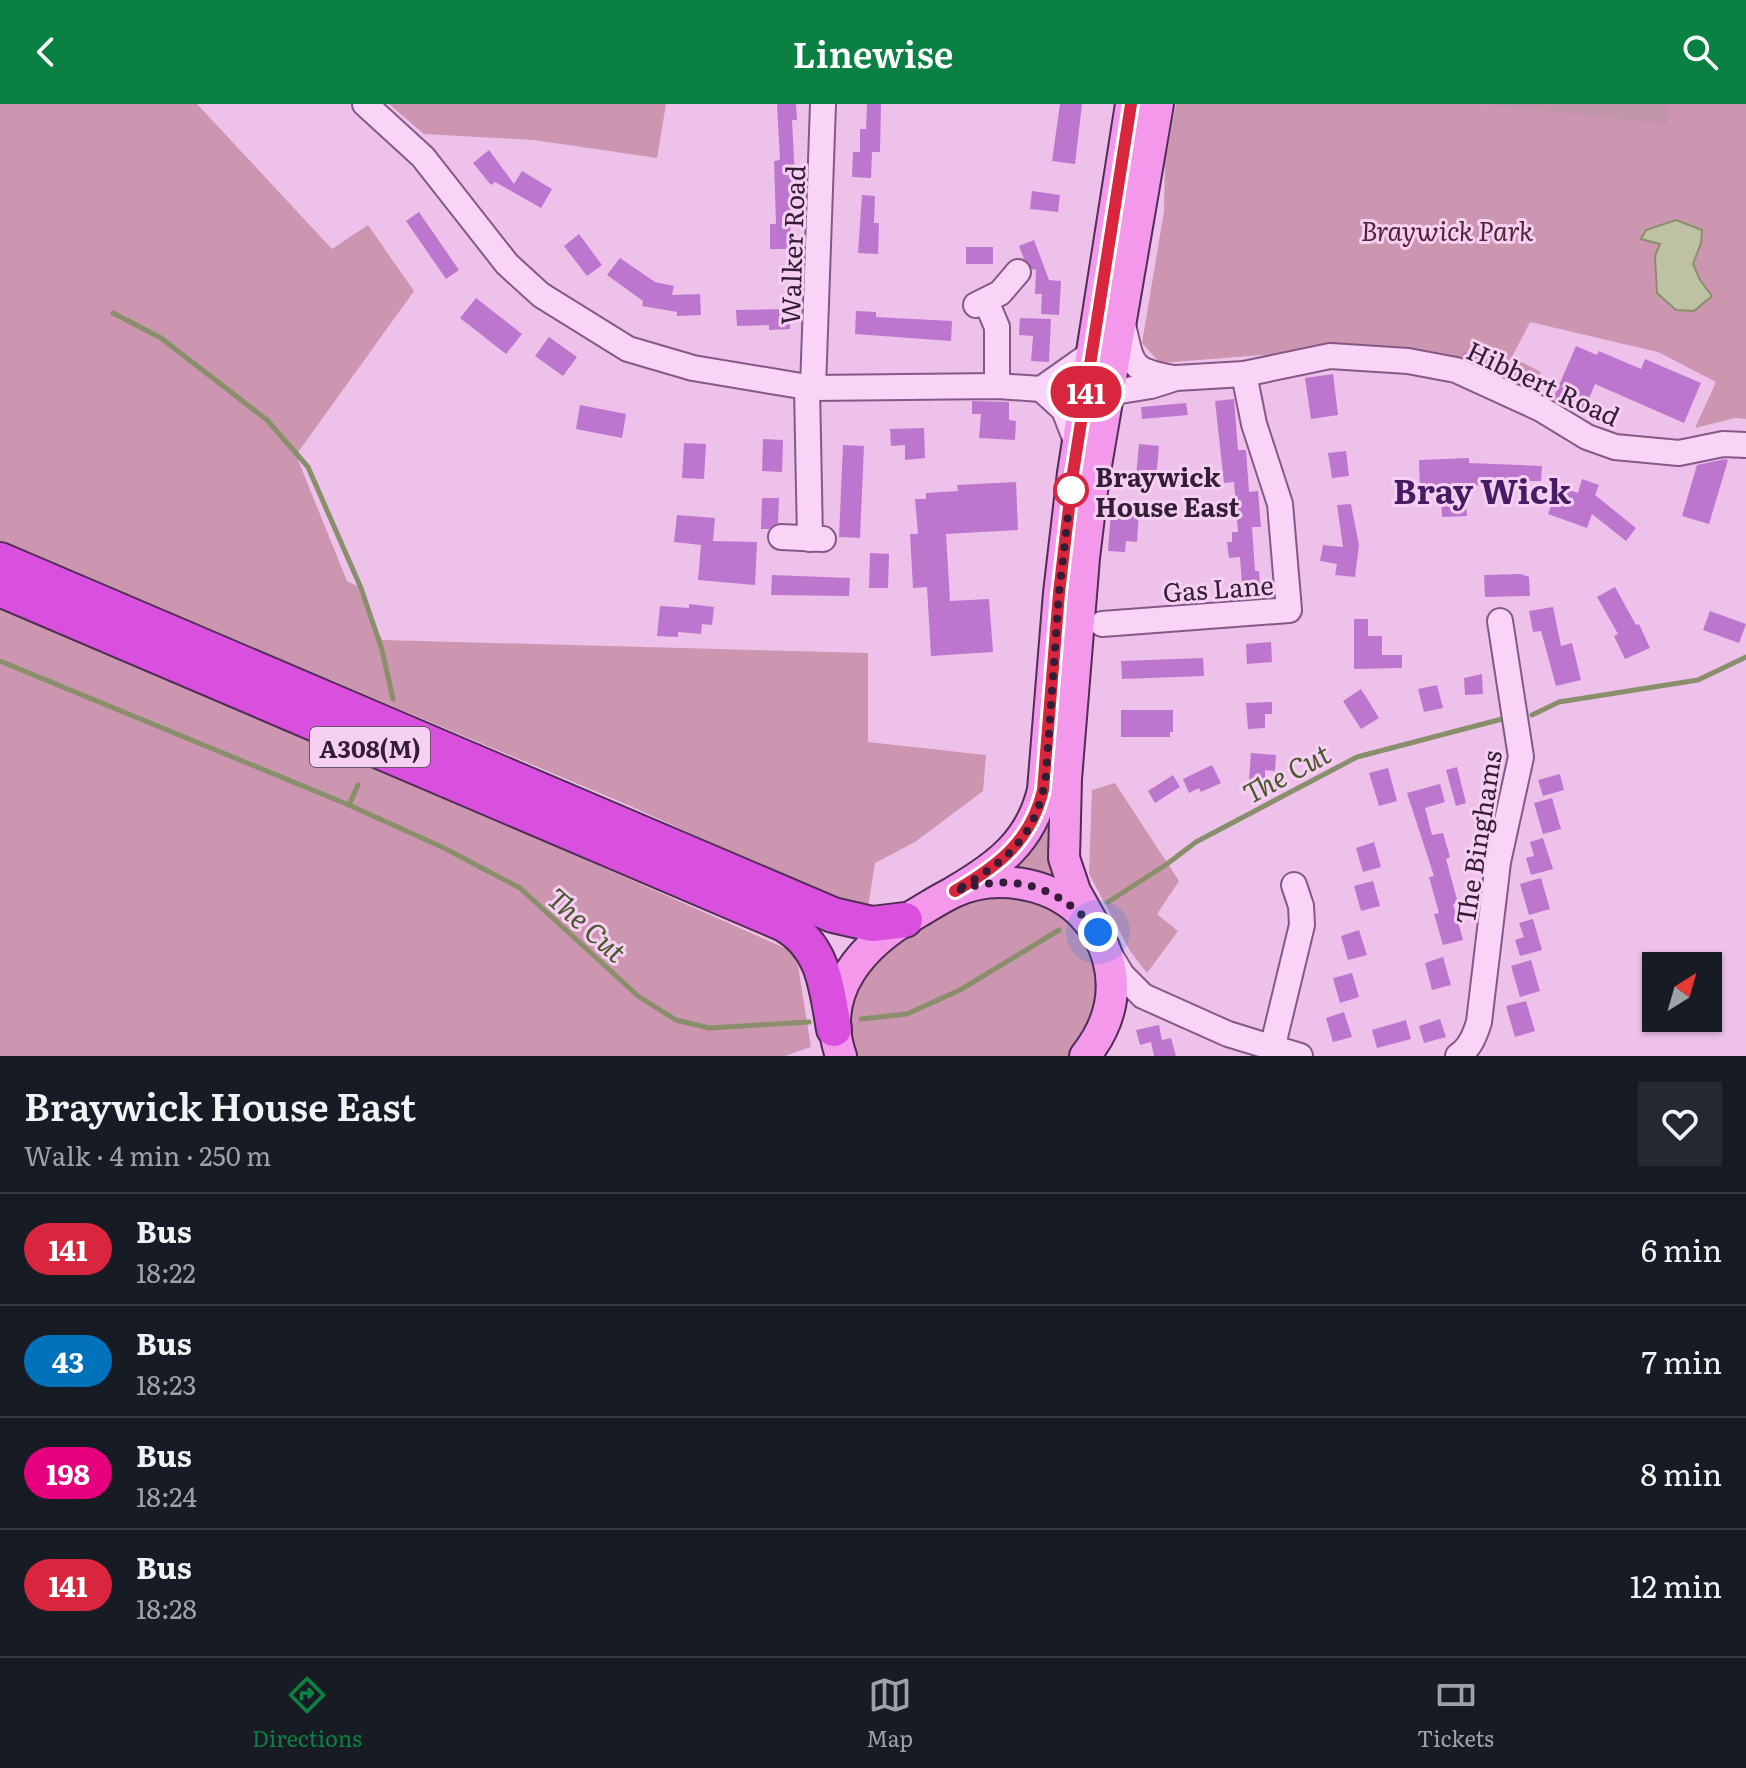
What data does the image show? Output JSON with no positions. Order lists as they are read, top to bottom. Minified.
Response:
{"streets":{"highway":["A308(M)"],"street":["Walker Road","Hibbert Road","Gas Lane","The Binghams"]},"crossings":[["Hibbert Road","Gas Lane"]],"districts":["Bray Wick"],"water":["The Cut"],"parks":["Braywick Park"],"places":["Braywick House East"],"lines":["bus line 141"],"north":"top right","page":{"header":"Linewise","on_map":"141","heading":["Braywick House East","Walk · 4 min · 250 m"],"list":[{"mark":"141","name":"Bus","note":"18:22","value":"6 min"},{"mark":"43","name":"Bus","note":"18:23","value":"7 min"},{"mark":"198","name":"Bus","note":"18:24","value":"8 min"},{"mark":"141","name":"Bus","note":"18:28","value":"12 min"}],"tabs":["Directions","Map","Tickets"]}}
